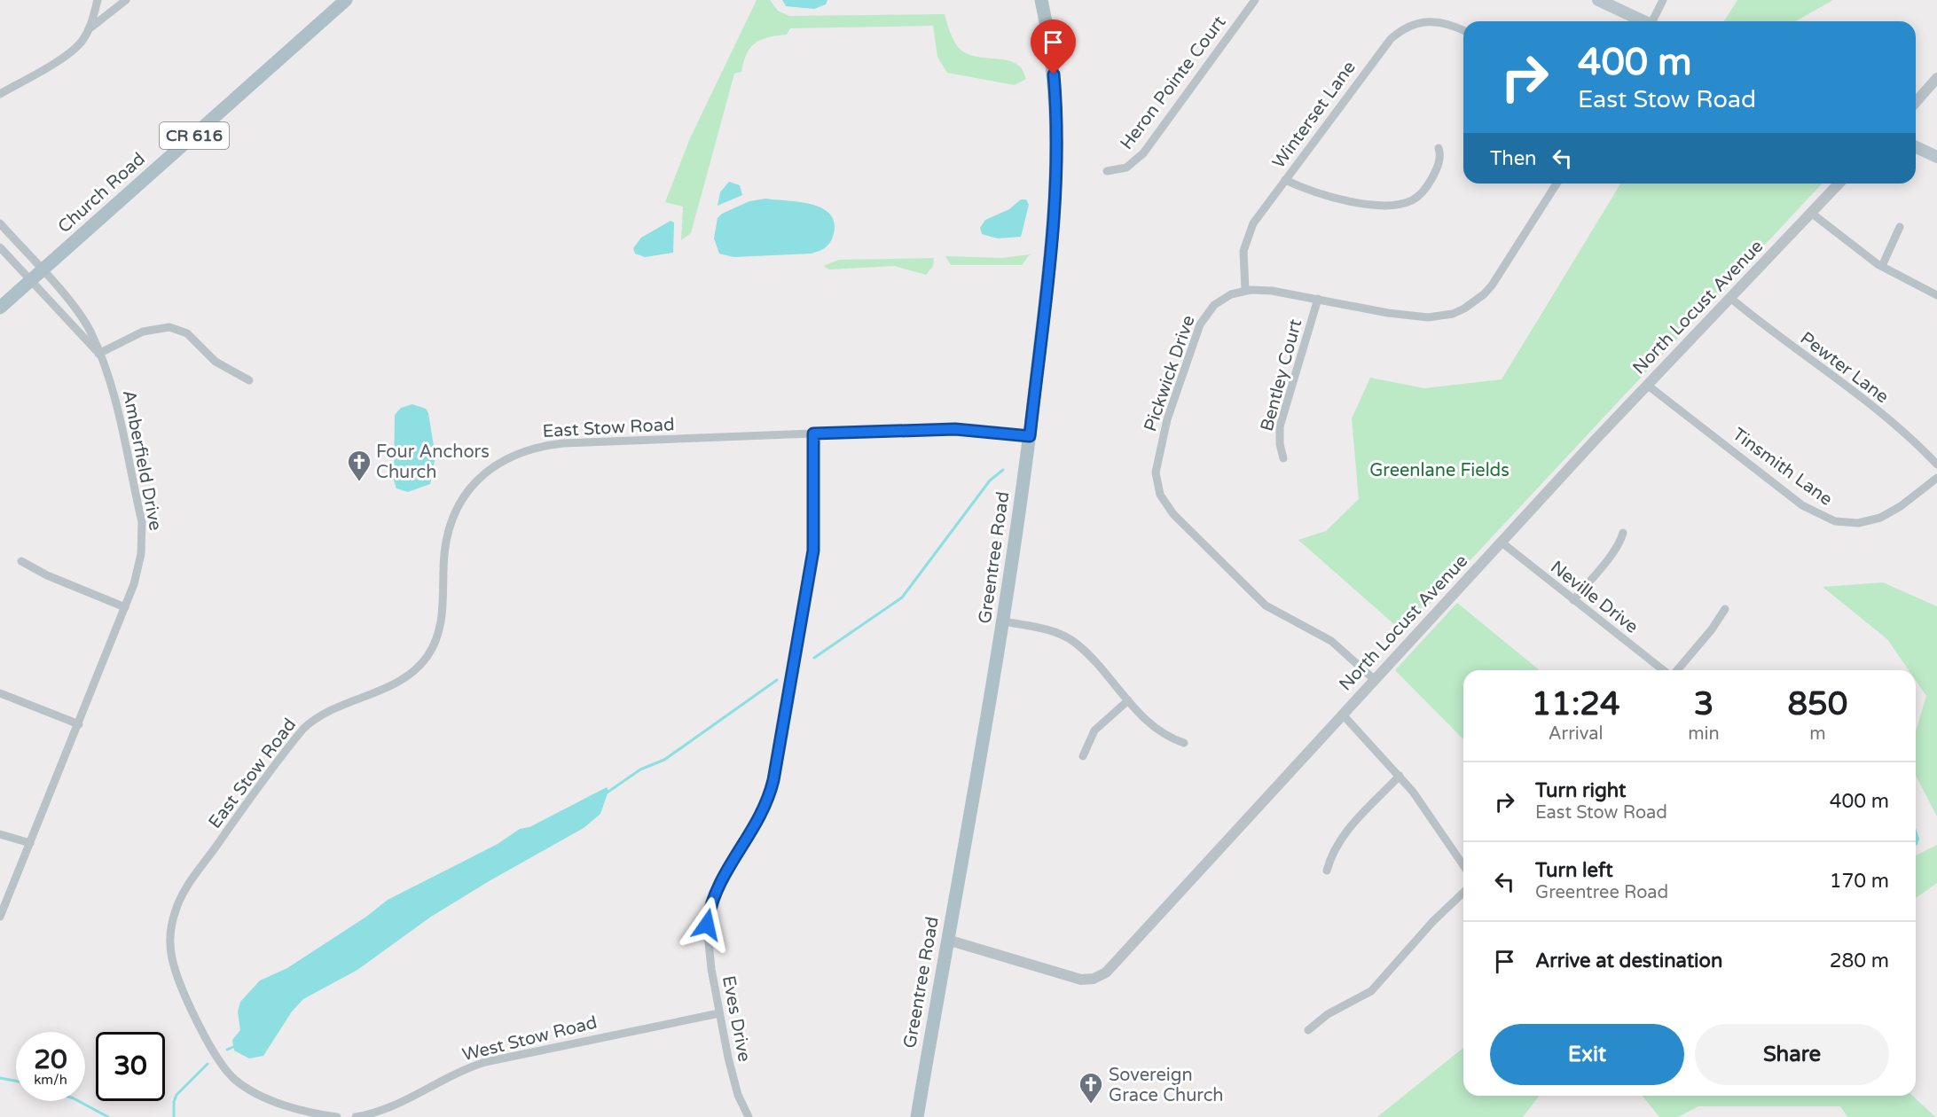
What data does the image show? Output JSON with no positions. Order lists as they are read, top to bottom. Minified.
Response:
{"streets":{"main road":["CR 616","Church Road","Greentree Road"],"street":["Heron Pointe Court","Winterset Lane","North Locust Avenue","Pewter Lane","Pickwick Drive","Bentley Court","East Stow Road","Amberfield Drive","Tinsmith Lane","Neville Drive","Eves Drive","West Stow Road"]},"crossings":[["Winterset Lane","Pickwick Drive"],["Church Road","Amberfield Drive"],["North Locust Avenue","Pewter Lane"],["North Locust Avenue","Pickwick Drive"],["North Locust Avenue","Tinsmith Lane"],["North Locust Avenue","Greentree Road"],["North Locust Avenue","Neville Drive"],["Pickwick Drive","Bentley Court"],["East Stow Road","Greentree Road"],["East Stow Road","Eves Drive"],["Eves Drive","West Stow Road"]],"parks":["Greenlane Fields"],"places":{"church":["Four Anchors Church","Sovereign Grace Church"]},"page":{"turn":["400 m","East Stow Road"],"then":"Then","eta":["11:24","Arrival","3","min","850","m"],"list":[{"name":"Turn right","note":"East Stow Road","value":"400 m"},{"name":"Turn left","note":"Greentree Road","value":"170 m"},{"name":"Arrive at destination","value":"280 m"}],"buttons":["Exit","Share"],"speed":"20 km/h","limit":"30"}}
